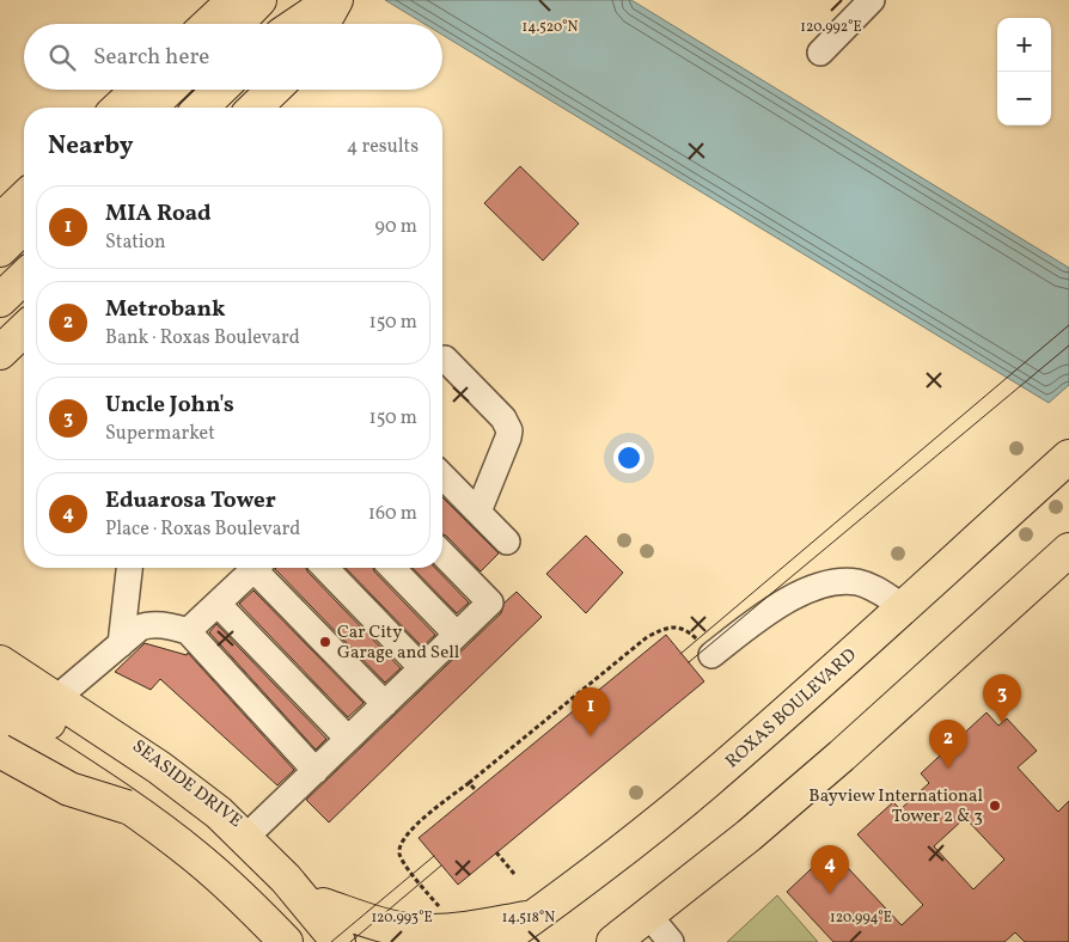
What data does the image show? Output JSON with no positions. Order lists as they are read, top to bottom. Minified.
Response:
{"streets":{"main road":["ROXAS BOULEVARD","SEASIDE DRIVE"]},"places":["Car City Garage and Sell","Bayview International Tower 2 & 3"],"page":{"map_buttons":["+","−"],"search":"Search here","heading":["Nearby","4 results"],"list":[{"mark":"1","name":"MIA Road","note":"Station","value":"90 m"},{"mark":"2","name":"Metrobank","note":"Bank · Roxas Boulevard","value":"150 m"},{"mark":"3","name":"Uncle John's","note":"Supermarket","value":"150 m"},{"mark":"4","name":"Eduarosa Tower","note":"Place · Roxas Boulevard","value":"160 m"}],"pins":["3","1","2","4"]},"coordinates":["14.520°N","120.992°E","120.993°E","120.994°E","14.518°N"]}
